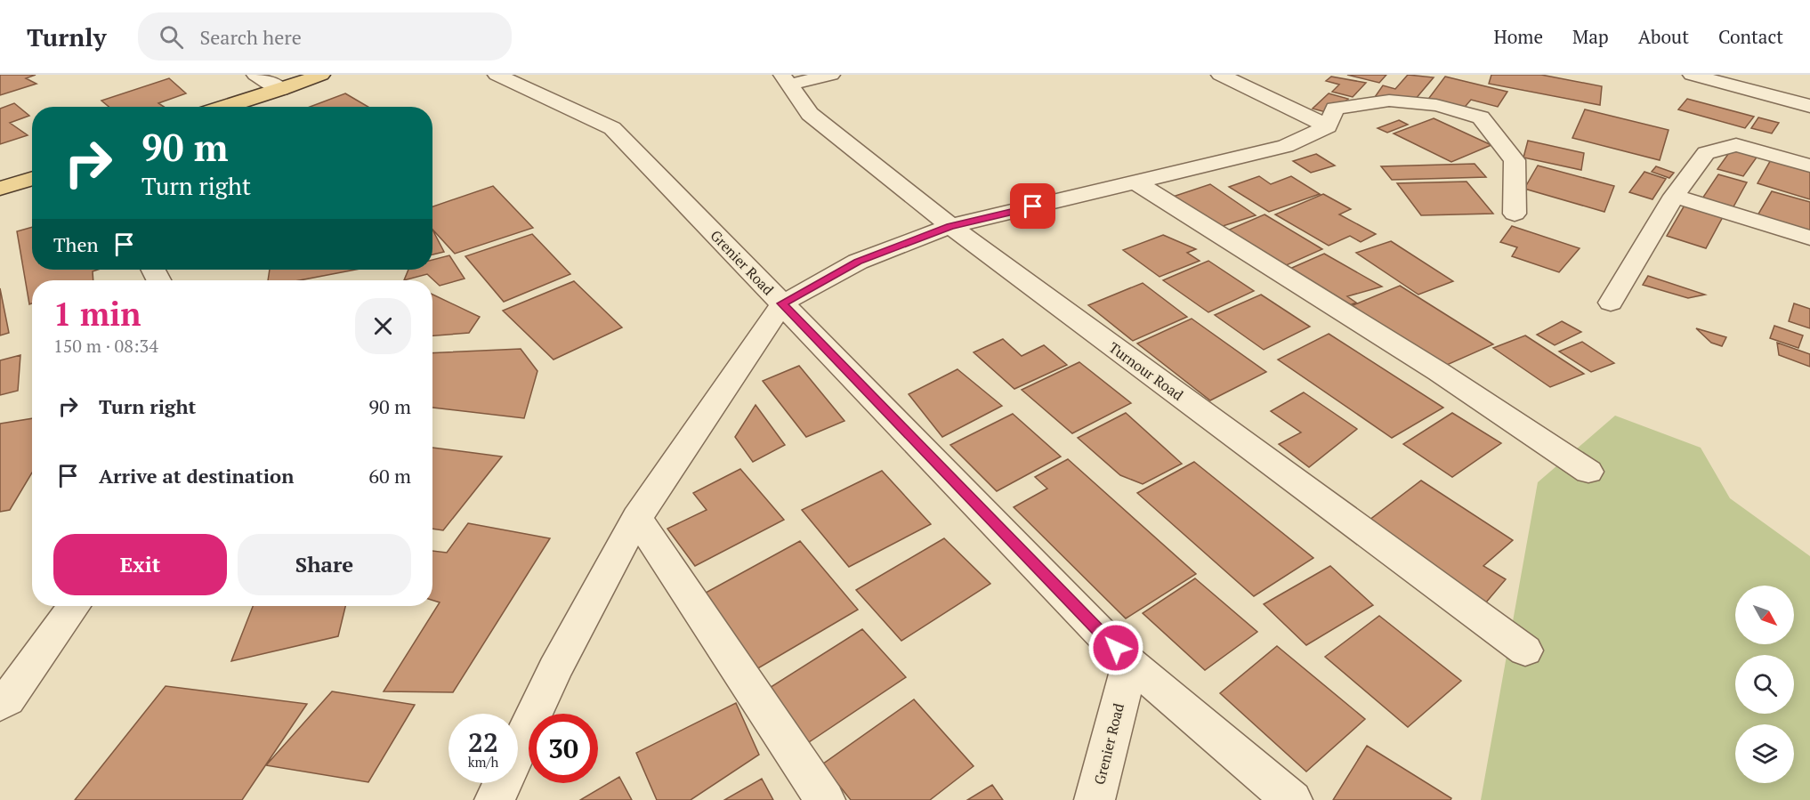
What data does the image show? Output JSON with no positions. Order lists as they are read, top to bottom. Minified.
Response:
{"streets":{"street":["Grenier Road","Turnour Road"]},"north":"bottom right","page":{"header":"Turnly","search":"Search here","nav":["Home","Map","About","Contact"],"turn":["90 m","Turn right"],"then":"Then","heading":["1 min","150 m · 08:34"],"list":[{"name":"Turn right","value":"90 m"},{"name":"Arrive at destination","value":"60 m"}],"buttons":["Exit","Share"],"speed":"22 km/h","limit":"30"}}
